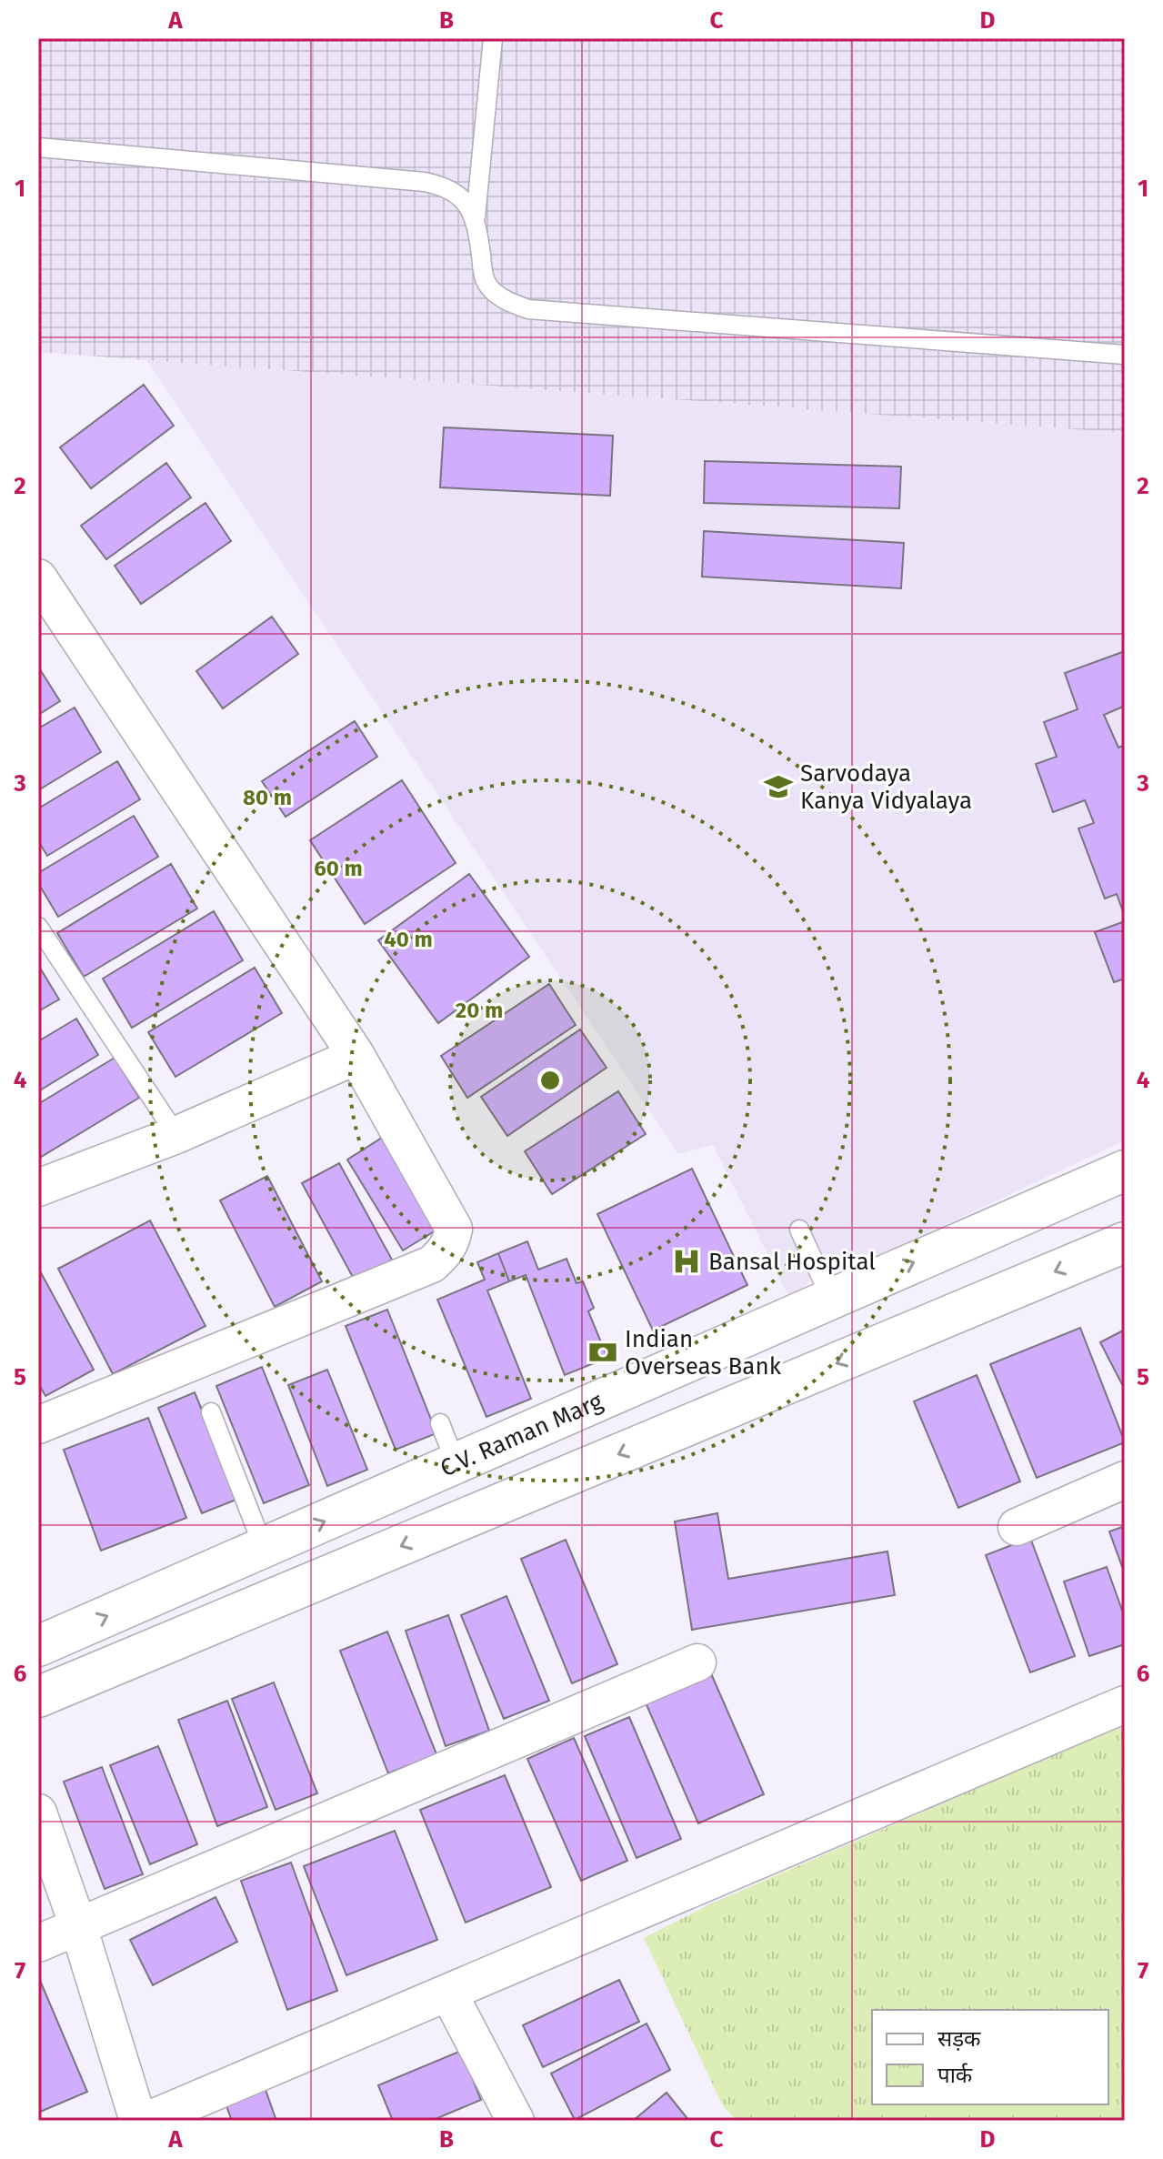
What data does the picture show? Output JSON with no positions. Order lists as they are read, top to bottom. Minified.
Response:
{"streets":{"main road":["C.V. Raman Marg"]},"places":{"school or university":["Sarvodaya Kanya Vidyalaya"],"hospital":["Bansal Hospital"],"bank":["Indian Overseas Bank"]},"legend":["सड़क","पार्क"],"grid":{"columns":["A","B","C","D"],"rows":["1","2","3","4","5","6","7"]},"rings":["80 m","60 m","40 m","20 m"]}
